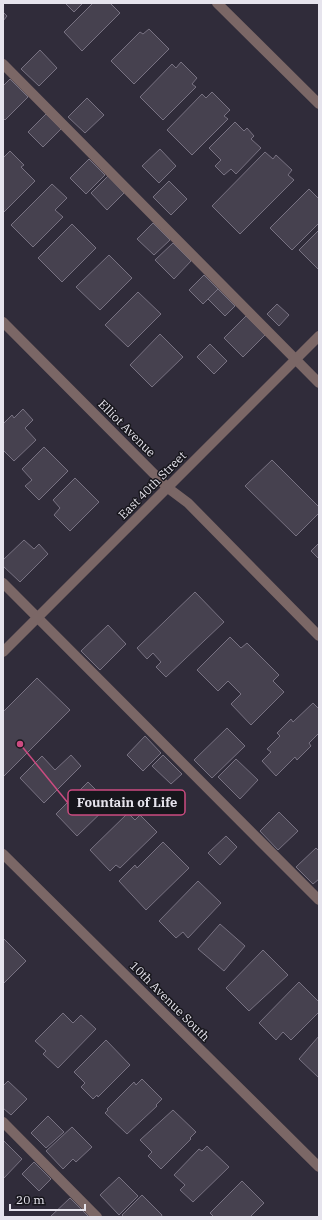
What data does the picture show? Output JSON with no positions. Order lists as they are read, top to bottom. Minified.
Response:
{"streets":{"street":["Elliot Avenue","East 40th Street","10th Avenue South"]},"crossings":[["Elliot Avenue","East 40th Street"]],"places":["Fountain of Life"],"scale_bar":"20 m"}
